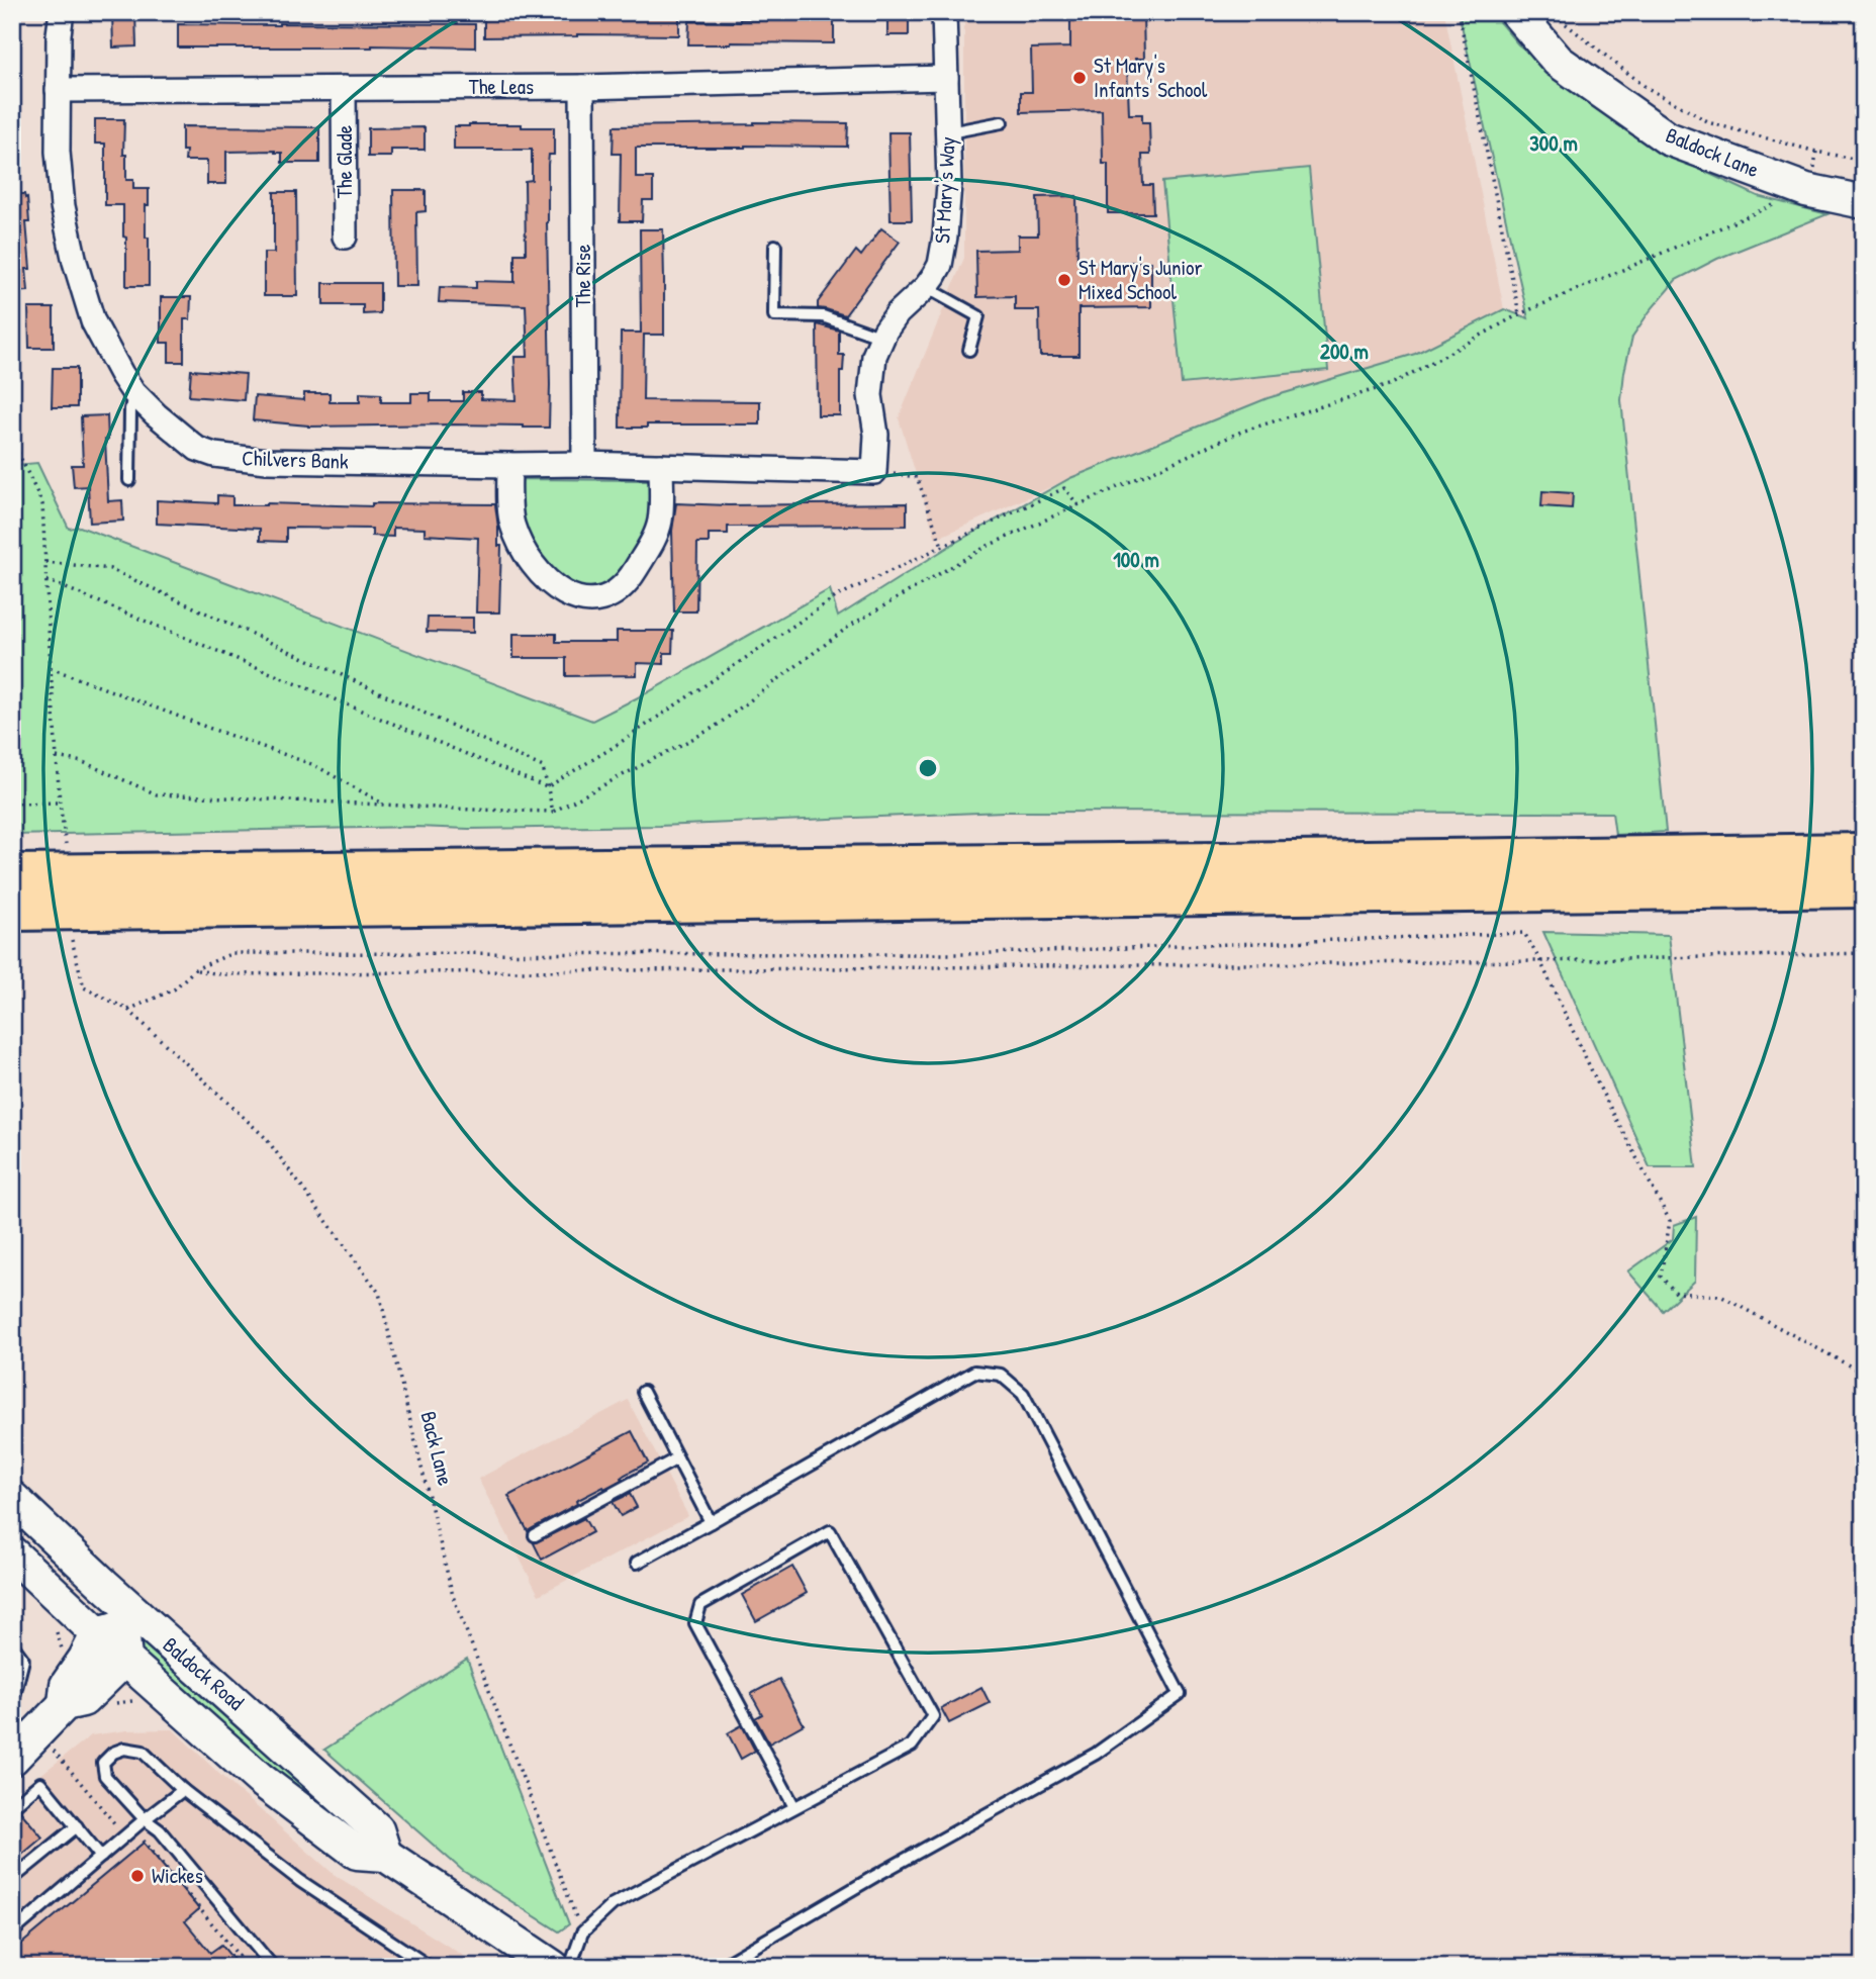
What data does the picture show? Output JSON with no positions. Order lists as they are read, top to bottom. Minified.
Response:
{"streets":{"main road":["Baldock Lane","Baldock Road"],"street":["The Leas","The Glade","St Mary's Way","The Rise","Chilvers Bank"],"path":["Back Lane"]},"crossings":[["The Leas","The Glade"],["The Leas","St Mary's Way"],["The Leas","The Rise"],["The Leas","Chilvers Bank"],["St Mary's Way","Chilvers Bank"],["The Rise","Chilvers Bank"]],"places":["St Mary's Infants' School","St Mary's Junior Mixed School","Wickes"],"rings":["300 m","200 m","100 m"]}
